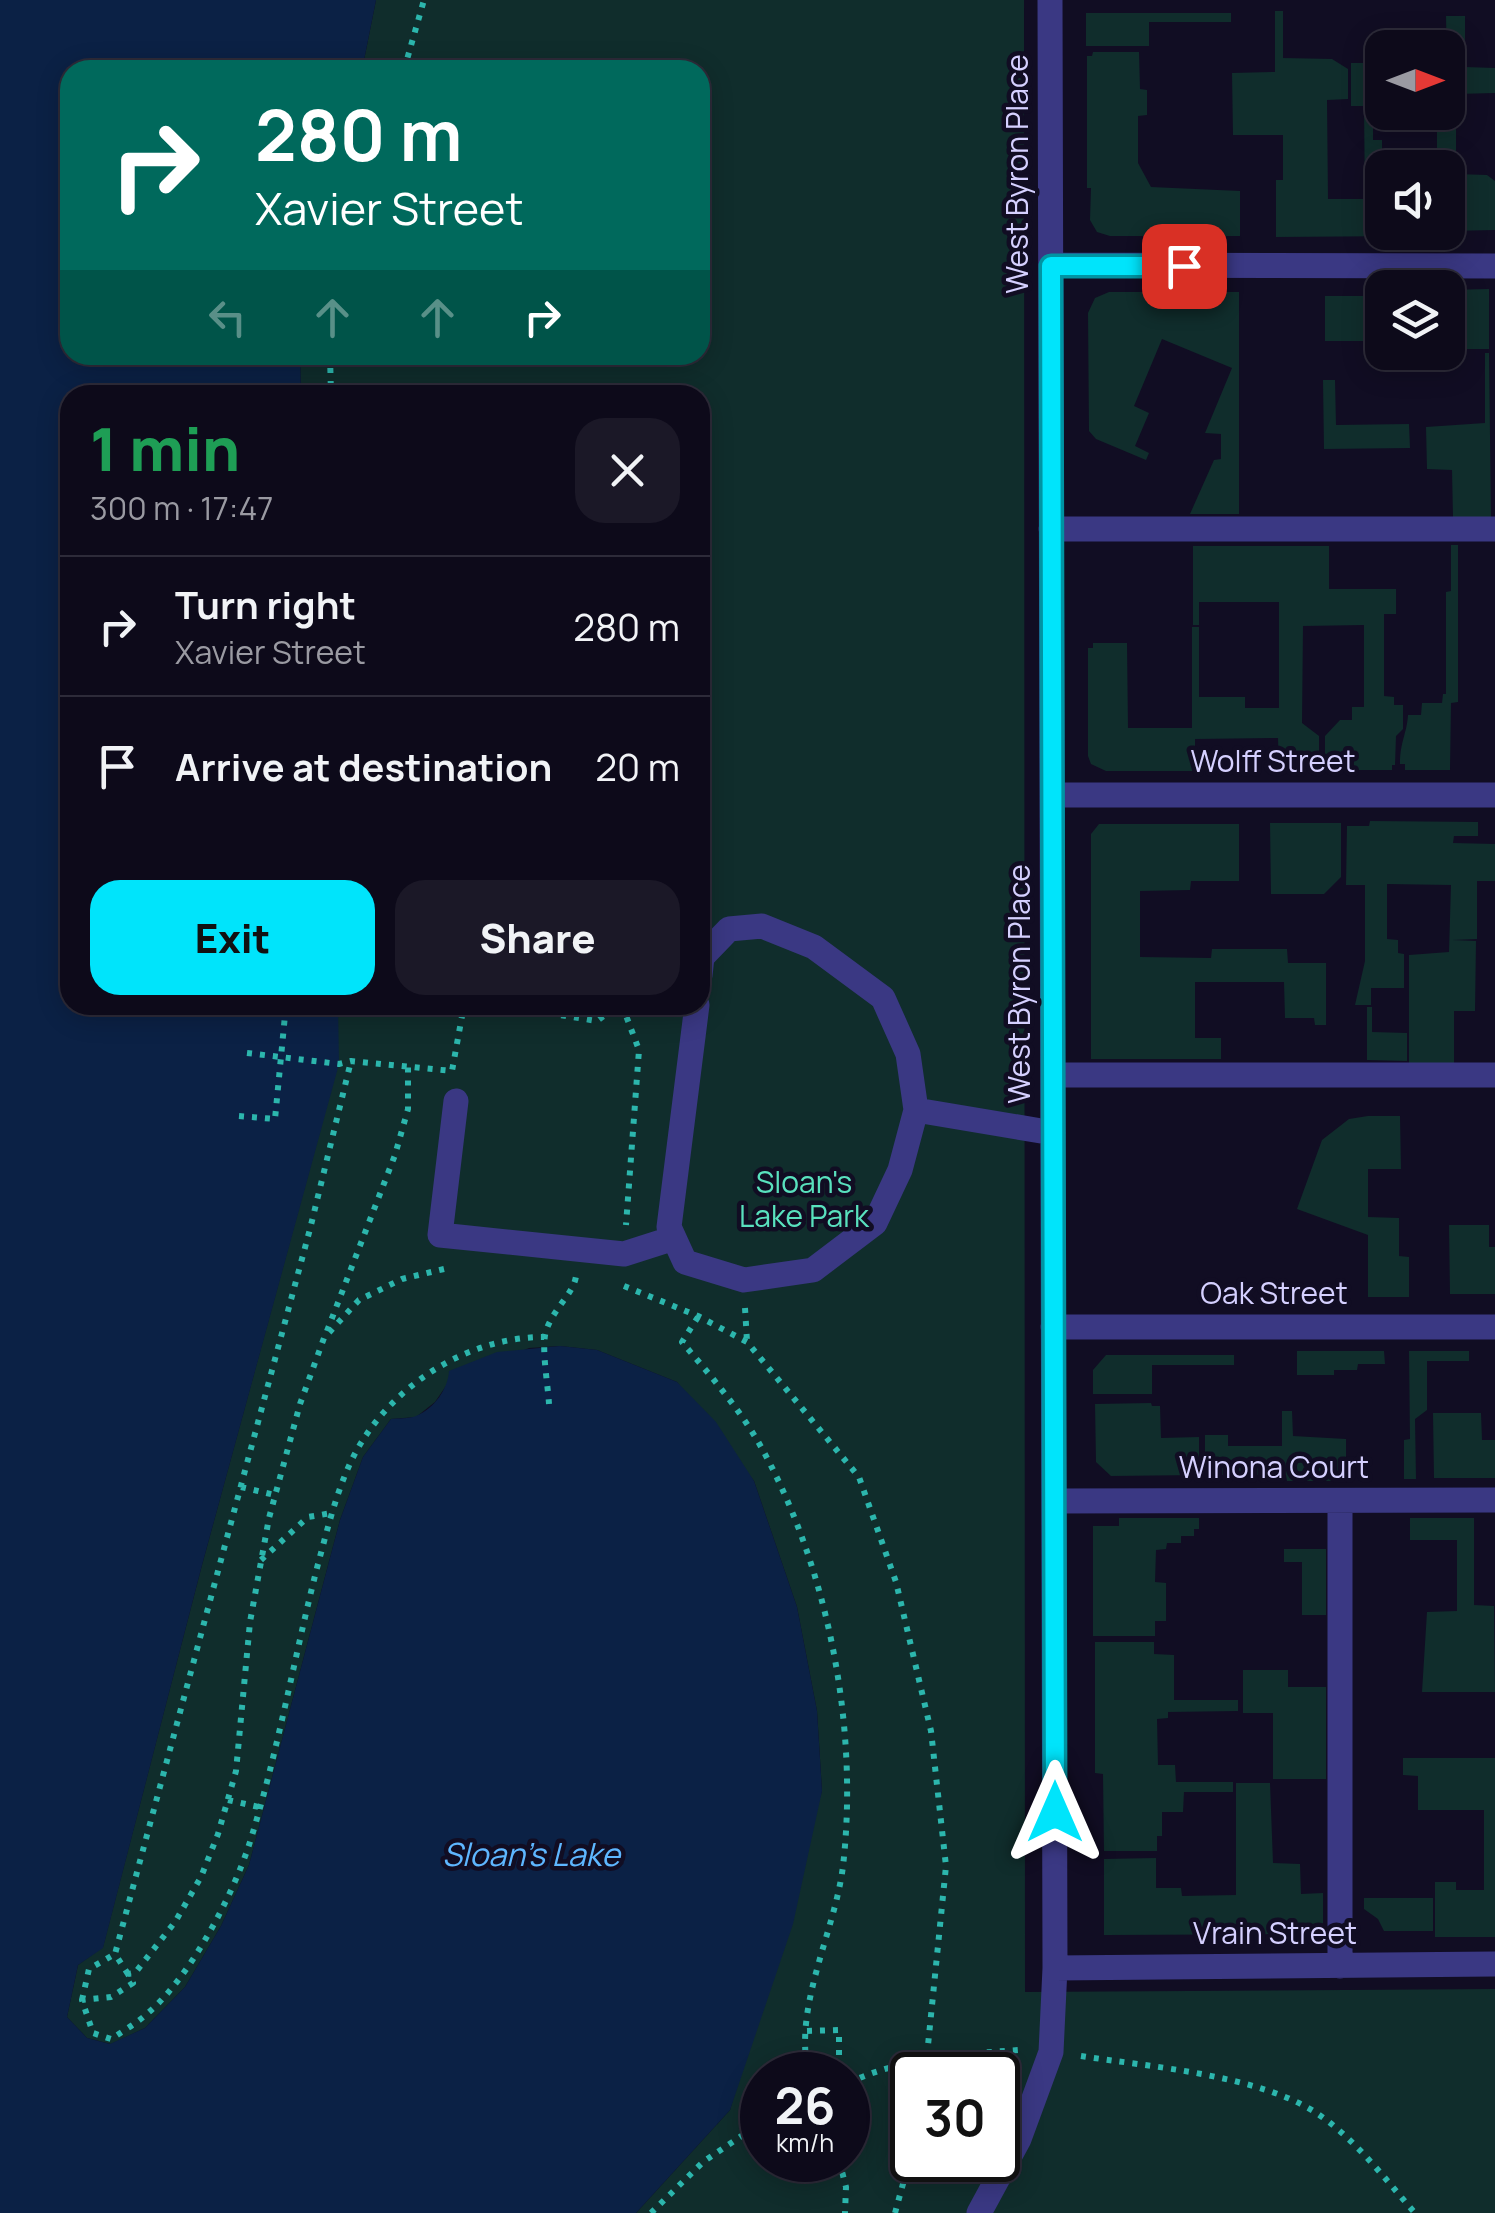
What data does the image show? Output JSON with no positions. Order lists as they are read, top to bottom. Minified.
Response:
{"streets":{"street":["West Byron Place","Wolff Street","Oak Street","Winona Court","Vrain Street"]},"crossings":[["West Byron Place","Wolff Street"],["West Byron Place","Oak Street"],["West Byron Place","Winona Court"],["West Byron Place","Vrain Street"]],"water":["Sloan's Lake"],"parks":["Sloan's Lake Park"],"north":"right","page":{"turn":["280 m","Xavier Street"],"heading":["1 min","300 m · 17:47"],"list":[{"name":"Turn right","note":"Xavier Street","value":"280 m"},{"name":"Arrive at destination","value":"20 m"}],"buttons":["Exit","Share"],"speed":"26 km/h","limit":"30"}}
